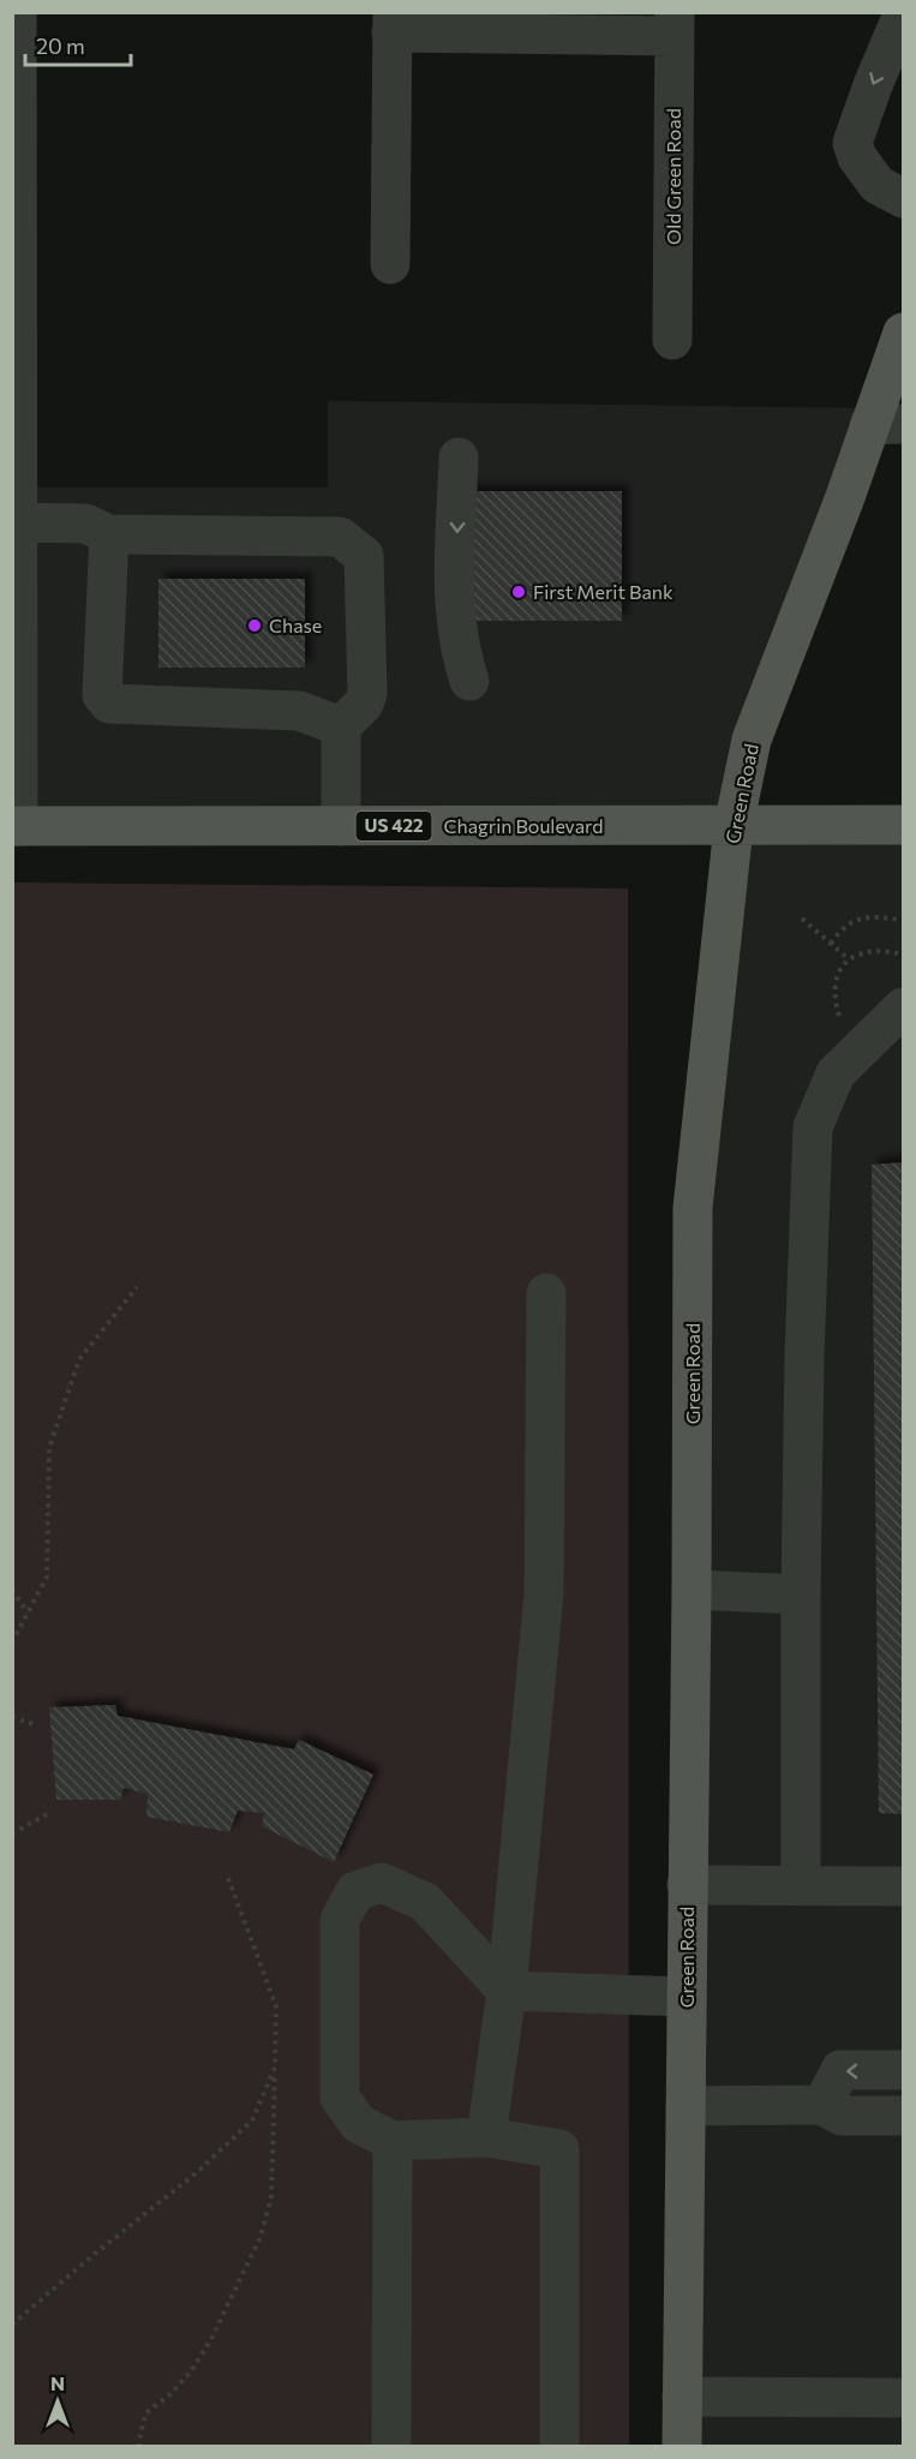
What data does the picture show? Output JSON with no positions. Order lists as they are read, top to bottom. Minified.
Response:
{"streets":{"main road":["Green Road","US 422","Chagrin Boulevard"],"street":["Old Green Road"]},"crossings":[["Green Road","Chagrin Boulevard"]],"places":["First Merit Bank","Chase"],"scale_bar":"20 m","north":"top"}
